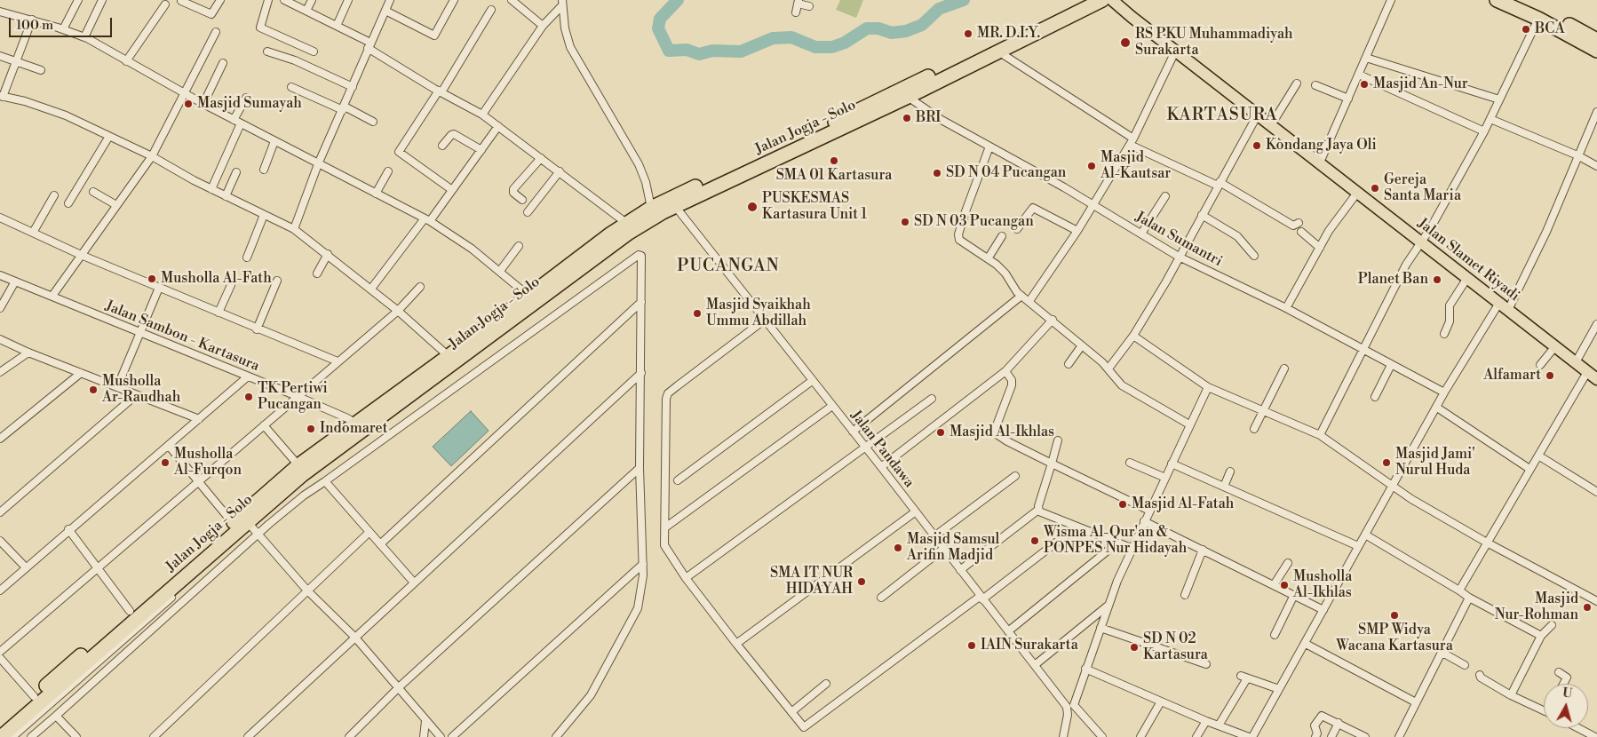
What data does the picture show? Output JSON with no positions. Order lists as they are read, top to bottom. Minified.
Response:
{"streets":{"highway":["Jalan Jogja - Solo"],"main road":["Jalan Slamet Riyadi"],"street":["Jalan Sumantri","Jalan Sambon - Kartasura","Jalan Pandawa"]},"crossings":[["Jalan Jogja - Solo","Jalan Sumantri"],["Jalan Jogja - Solo","Jalan Sambon - Kartasura"],["Jalan Jogja - Solo","Jalan Pandawa"]],"districts":["KARTASURA","PUCANGAN"],"places":["BCA","MR. D.I.Y.","RS PKU Muhammadiyah Surakarta","Masjid An-Nur","Masjid Sumayah","BRI","Kondang Jaya Oli","SMA 01 Kartasura","Masjid Al-Kautsar","SD N 04 Pucangan","Gereja Santa Maria","PUSKESMAS Kartasura Unit 1","SD N 03 Pucangan","Musholla Al-Fath","Planet Ban","Masjid Syaikhah Ummu Abdillah","Alfamart","Musholla Ar-Raudhah","TK Pertiwi Pucangan","Indomaret","Masjid Al-Ikhlas","Musholla Al-Furqon","Masjid Jami' Nurul Huda","Masjid Al-Fatah","Wisma Al-Qur'an & PONPES Nur Hidayah","Masjid Samsul Arifin Madjid","SMA IT NUR HIDAYAH","Musholla Al-Ikhlas","Masjid Nur-Rohman","SMP Widya Wacana Kartasura","IAIN Surakarta","SD N 02 Kartasura"],"scale_bar":"100 m","north":"top"}
